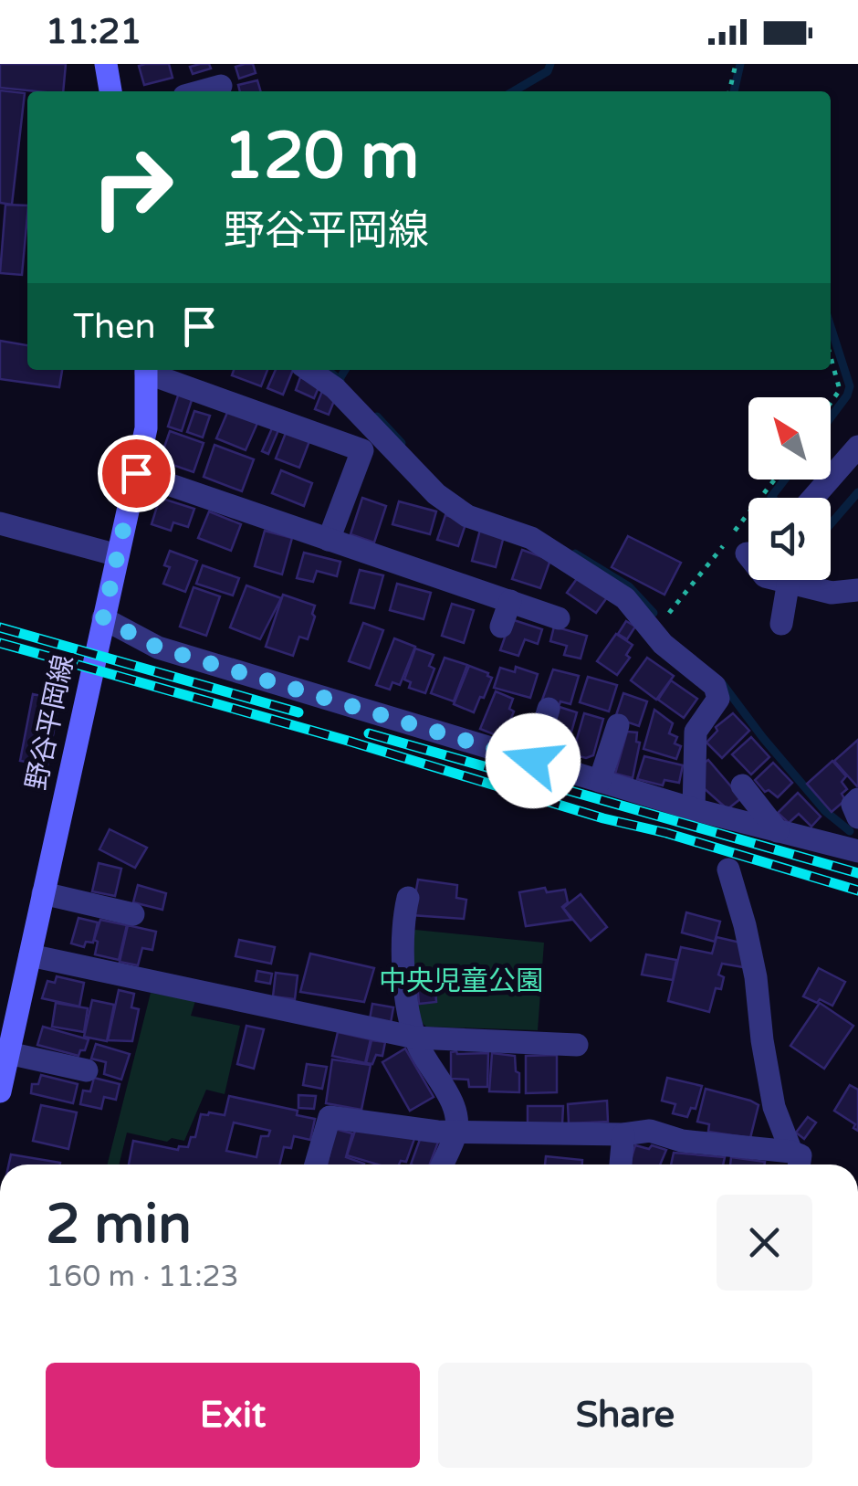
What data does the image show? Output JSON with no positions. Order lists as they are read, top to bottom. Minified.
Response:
{"streets":{"main road":["野谷平岡線"]},"parks":["中央児童公園"],"north":"top left","page":{"status":"11:21","turn":["120 m","野谷平岡線"],"then":"Then","heading":["2 min","160 m · 11:23"],"buttons":["Exit","Share"]}}
